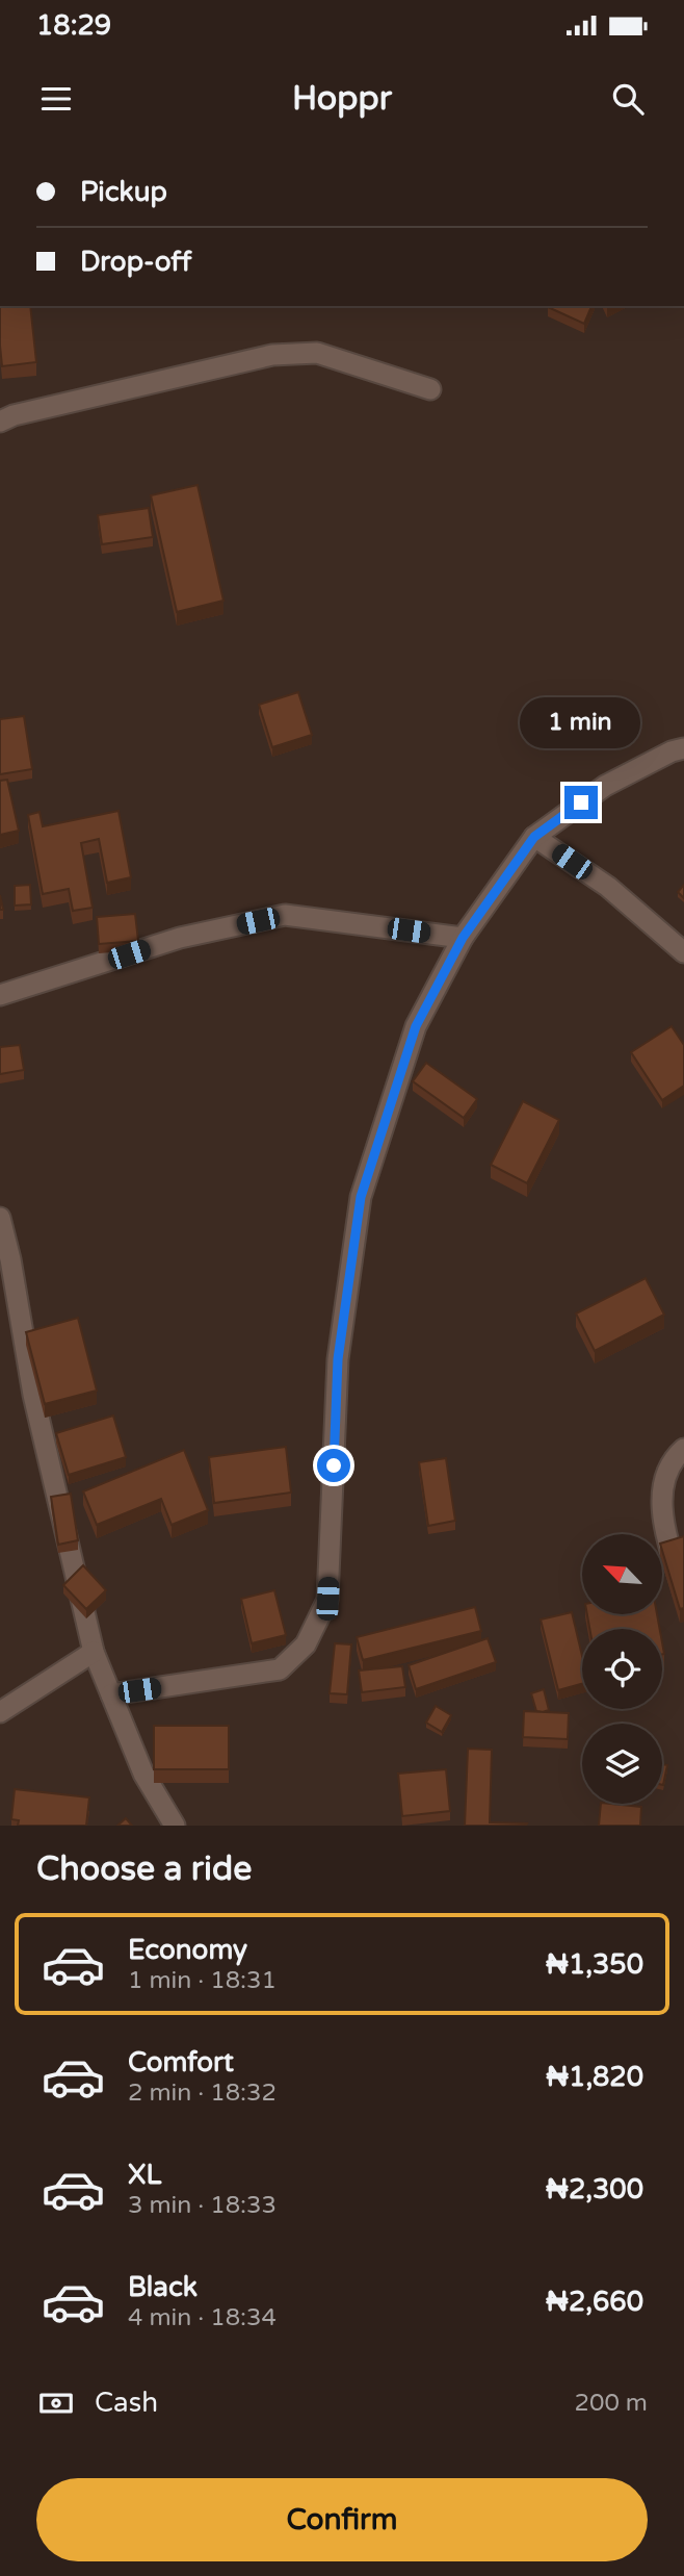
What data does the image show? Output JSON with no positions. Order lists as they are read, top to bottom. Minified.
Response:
{"north":"top left","page":{"status":"18:29","header":"Hoppr","banner":["Pickup","Drop-off"],"bubble":"1 min","heading":"Choose a ride","list":[{"name":"Economy","note":"1 min · 18:31","value":"₦1,350"},{"name":"Comfort","note":"2 min · 18:32","value":"₦1,820"},{"name":"XL","note":"3 min · 18:33","value":"₦2,300"},{"name":"Black","note":"4 min · 18:34","value":"₦2,660"}],"pay":["Cash","200 m"],"buttons":"Confirm"}}
